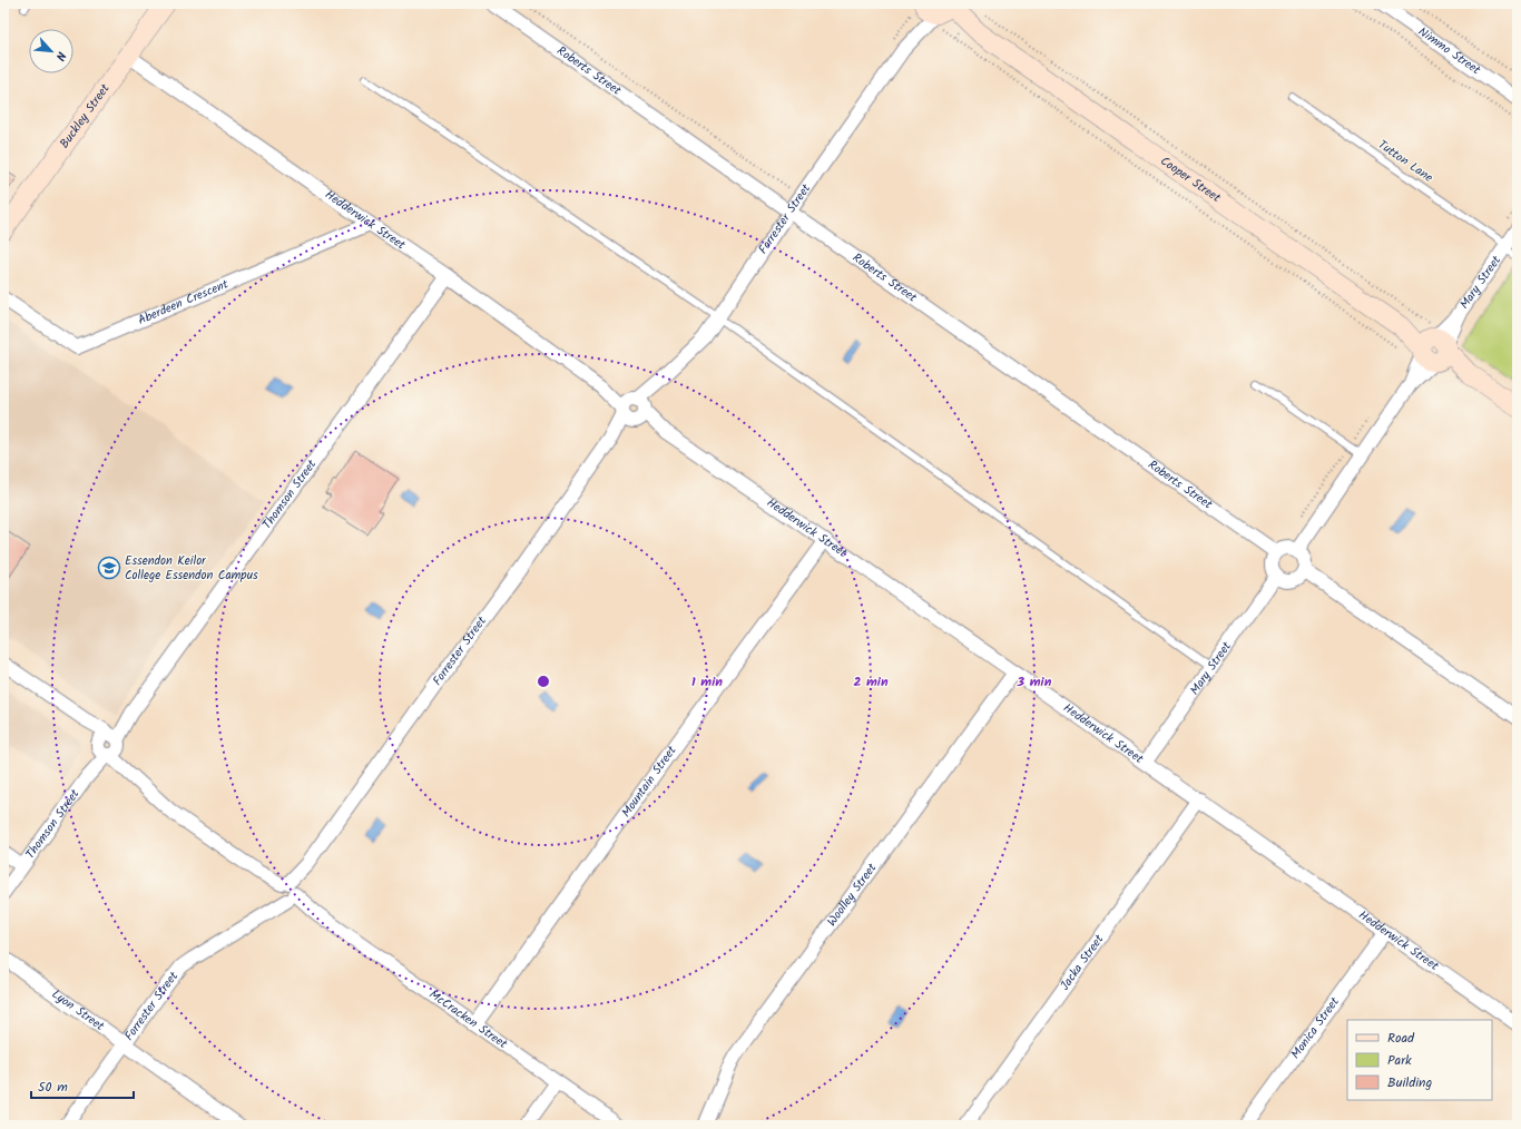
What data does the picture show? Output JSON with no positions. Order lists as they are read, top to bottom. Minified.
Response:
{"streets":{"street":["Nimmo Street","Roberts Street","Buckley Street","Cooper Street","Hedderwick Street","Forrester Street","Mary Street","Aberdeen Crescent","Thomson Street","Mountain Street","Woolley Street","Jacka Street","Lyon Street","McCracken Street","Monica Street"],"lane":["Tutton Lane"]},"crossings":[["Roberts Street","Forrester Street"],["Roberts Street","Mary Street"],["Buckley Street","Hedderwick Street"],["Tutton Lane","Mary Street"],["Cooper Street","Forrester Street"],["Cooper Street","Mary Street"],["Hedderwick Street","Forrester Street"],["Hedderwick Street","Mary Street"],["Hedderwick Street","Aberdeen Crescent"],["Hedderwick Street","Thomson Street"],["Hedderwick Street","Mountain Street"],["Hedderwick Street","Woolley Street"],["Hedderwick Street","Jacka Street"],["Hedderwick Street","Monica Street"],["Forrester Street","Lyon Street"],["Forrester Street","McCracken Street"],["Thomson Street","McCracken Street"],["Mountain Street","McCracken Street"]],"places":{"school or university":["Essendon Keilor College Essendon Campus"]},"legend":["Road","Park","Building"],"scale_bar":"50 m","north":"bottom right","rings":["1 min","2 min","3 min"]}
